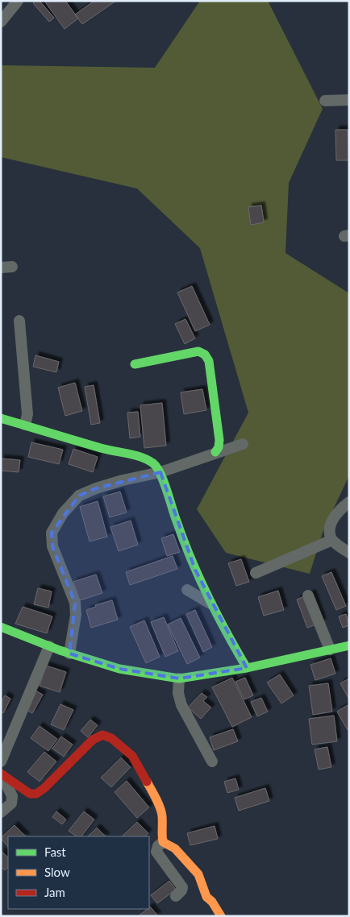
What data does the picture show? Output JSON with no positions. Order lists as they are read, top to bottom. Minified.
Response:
{"legend":["Fast","Slow","Jam"]}
